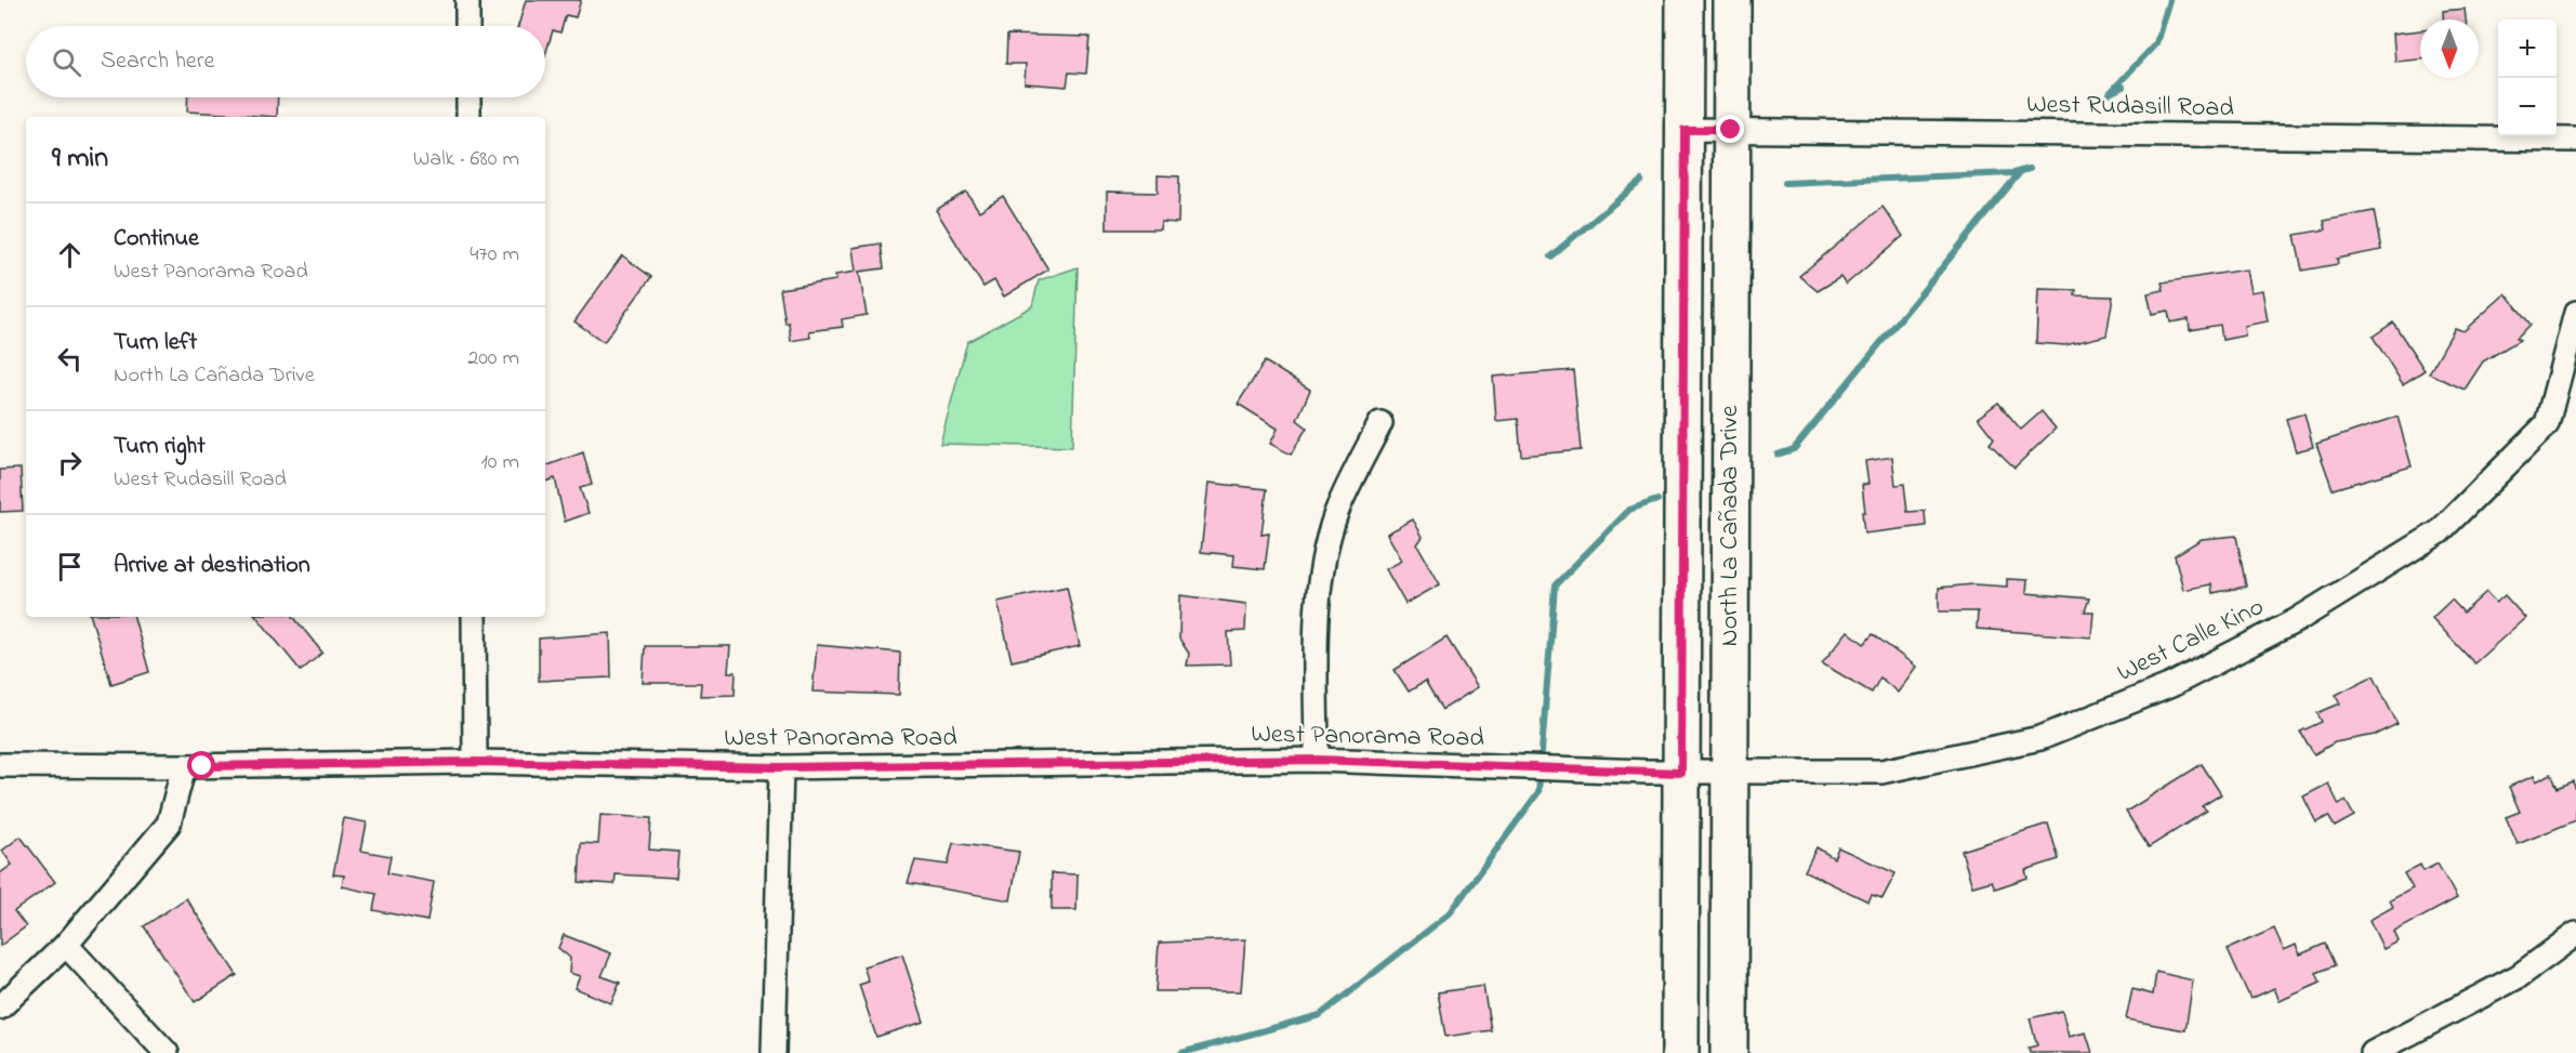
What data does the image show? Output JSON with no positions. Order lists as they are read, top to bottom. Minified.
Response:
{"streets":{"main road":["North La Cañada Drive"],"street":["West Rudasill Road","West Calle Kino","West Panorama Road"]},"crossings":[["West Rudasill Road","North La Cañada Drive"],["North La Cañada Drive","West Calle Kino"],["North La Cañada Drive","West Panorama Road"],["West Calle Kino","West Panorama Road"]],"north":"bottom","page":{"map_buttons":["+","−"],"search":"Search here","heading":["9 min","Walk · 680 m"],"list":[["Continue","West Panorama Road","470 m"],["Turn left","North La Cañada Drive","200 m"],["Turn right","West Rudasill Road","10 m"],"Arrive at destination"]}}
